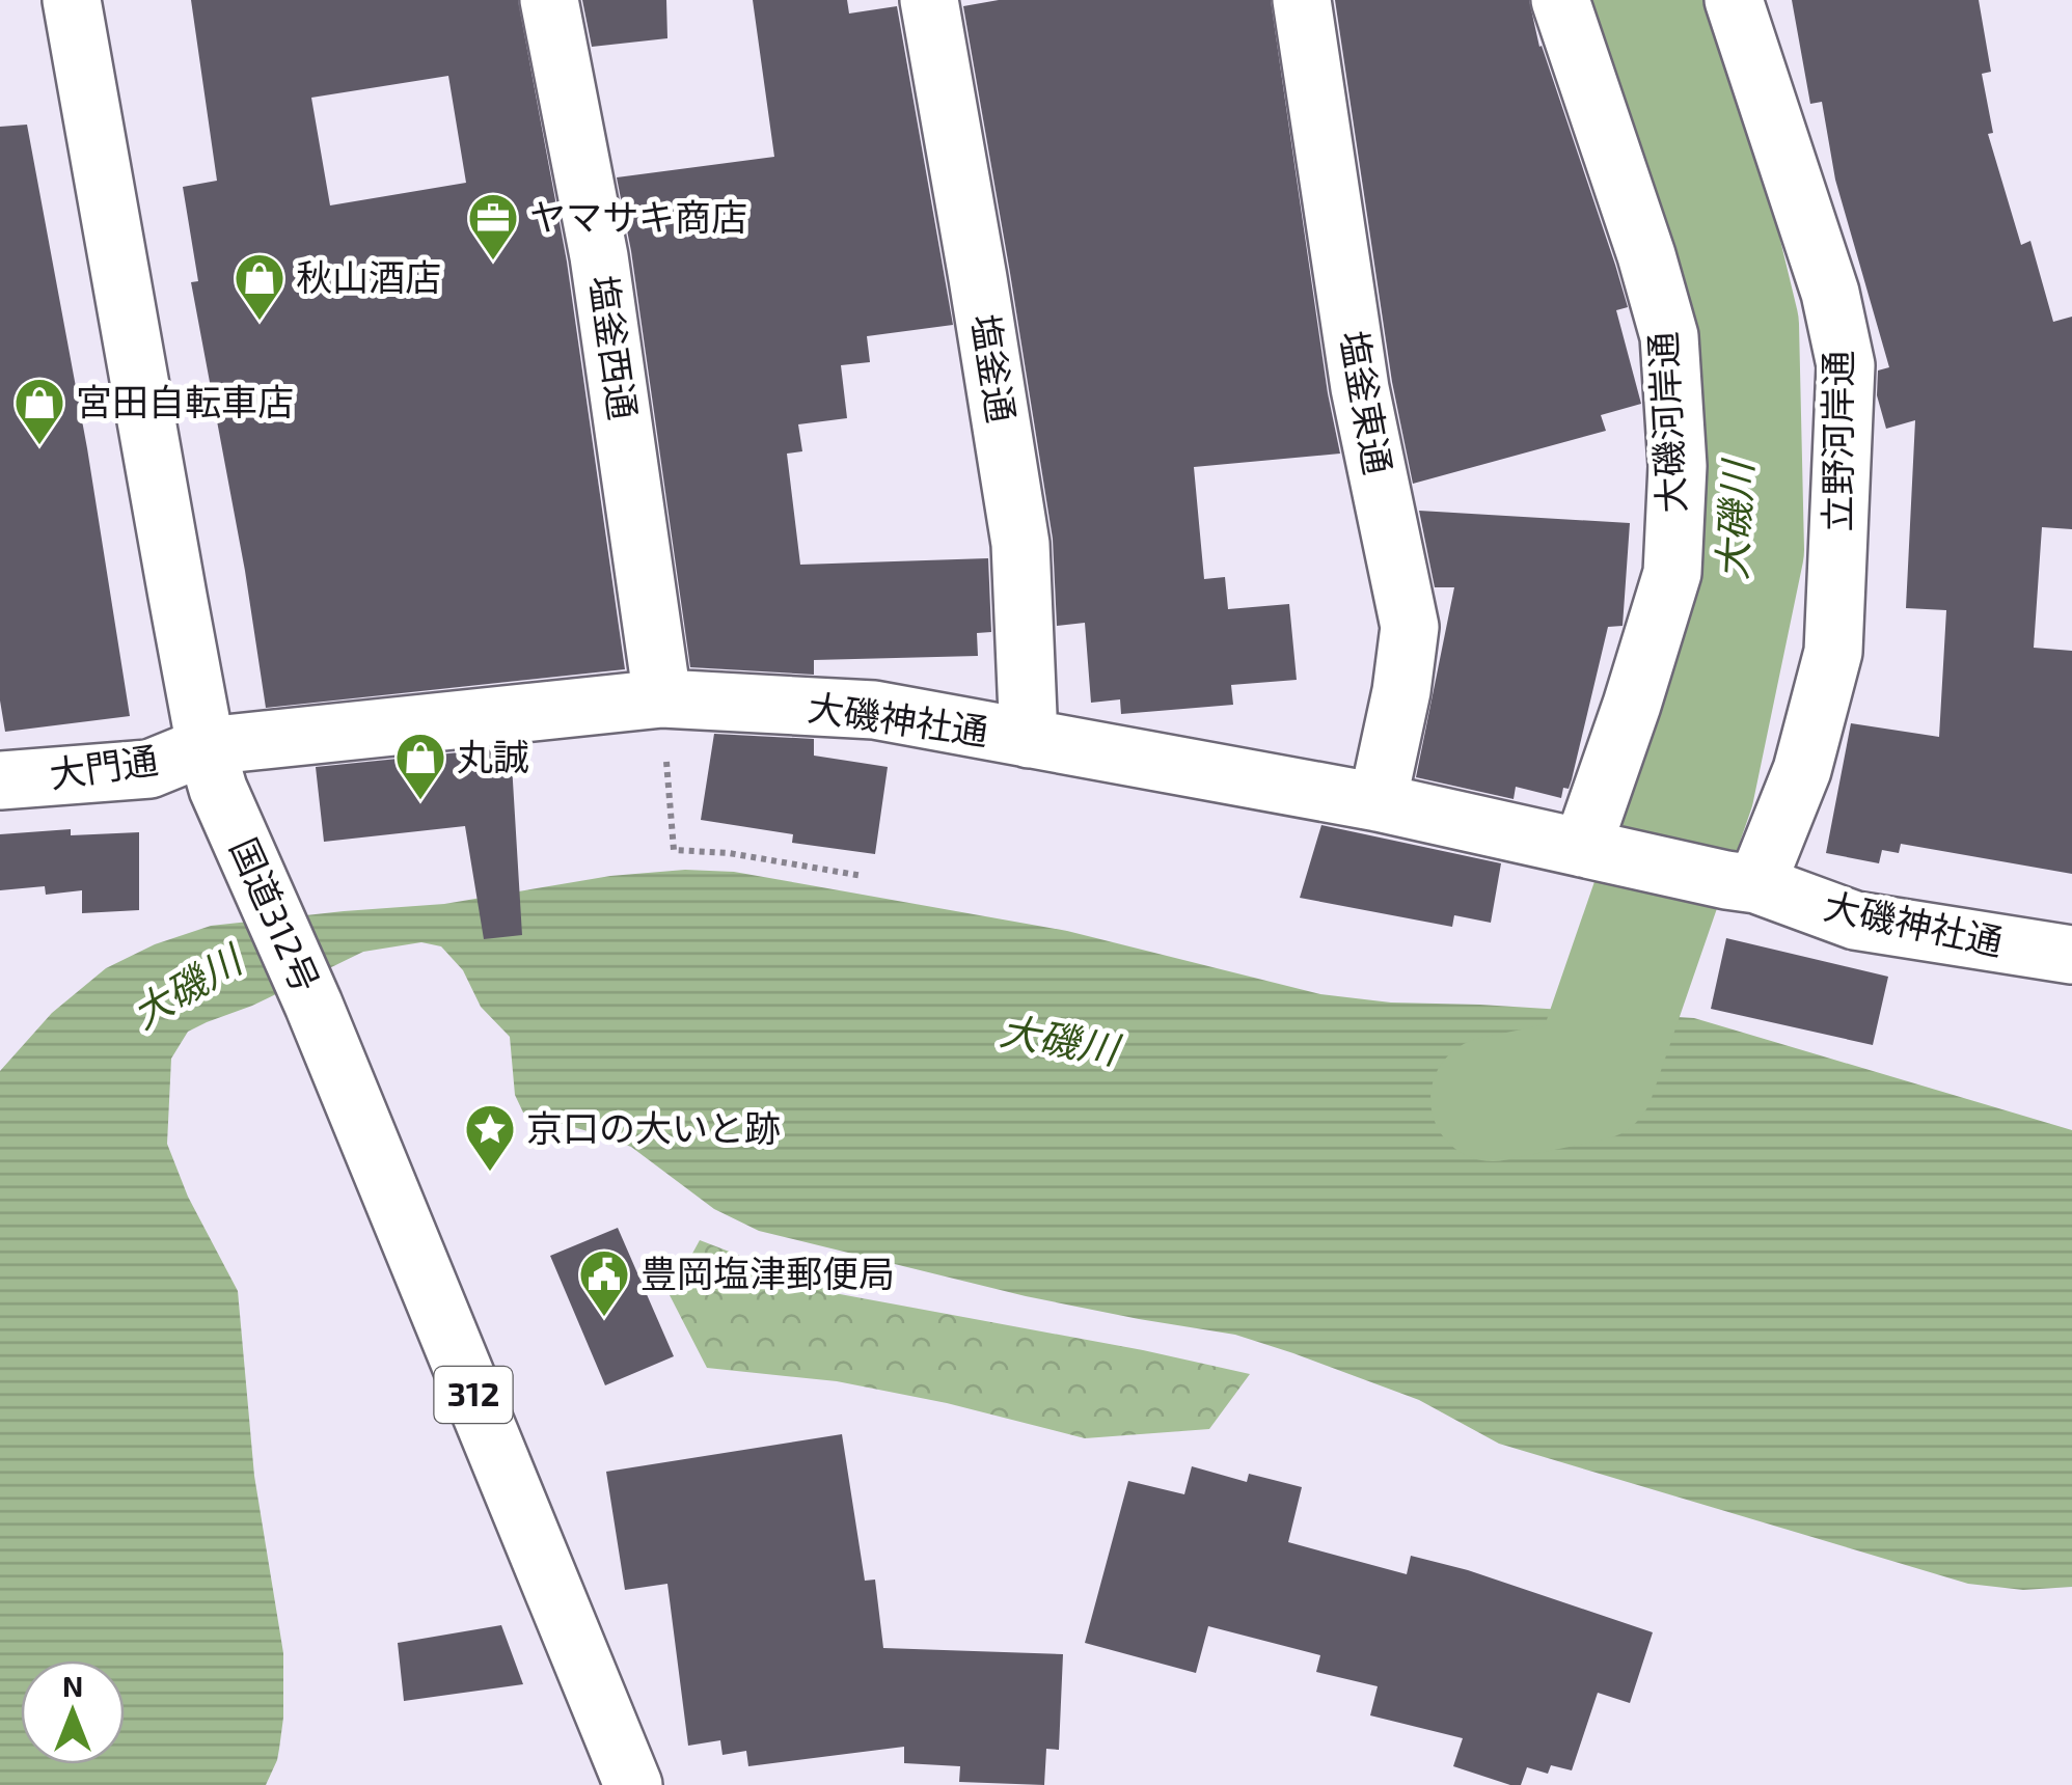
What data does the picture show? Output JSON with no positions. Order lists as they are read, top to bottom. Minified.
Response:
{"streets":{"main road":["塩釜西通","塩釜通","塩釜東通","大磯河岸通","立野河岸通","大磯神社通","大門通","国道312号","312"]},"crossings":[["塩釜西通","大磯神社通"],["塩釜通","大磯神社通"],["塩釜東通","大磯神社通"],["大磯河岸通","大磯神社通"],["立野河岸通","大磯神社通"],["大磯神社通","大門通"],["大磯神社通","国道312号"],["大門通","国道312号"]],"water":["大磯川"],"places":{"office":["ヤマサキ商店"],"shop":["秋山酒店","宮田自転車店","丸誠"],"place":["京口の大いと跡"],"public building":["豊岡塩津郵便局"]},"north":"top"}
